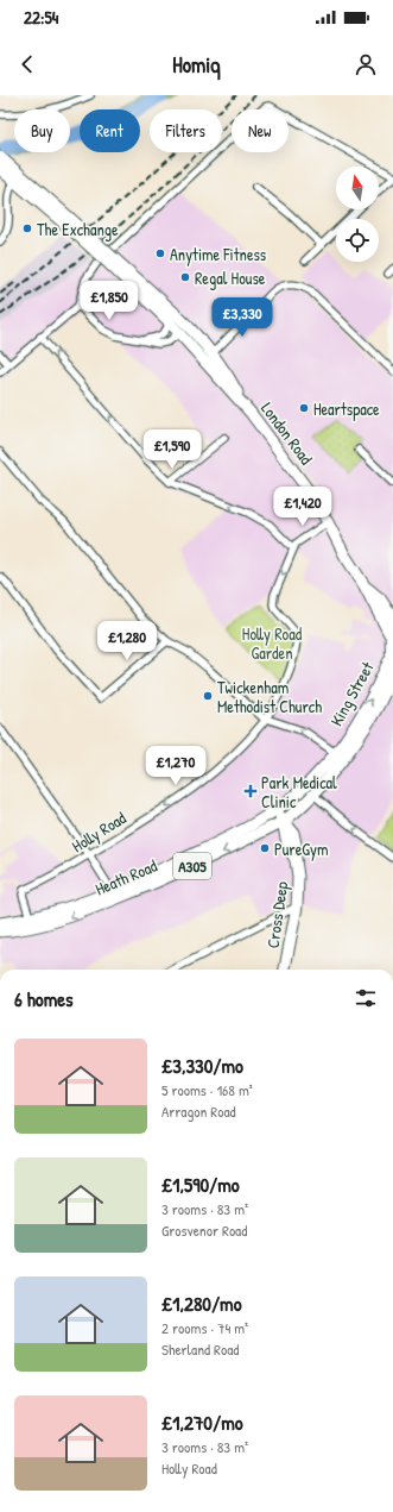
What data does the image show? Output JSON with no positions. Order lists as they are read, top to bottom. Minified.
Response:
{"streets":{"main road":["London Road","King Street","A305","Heath Road","Cross Deep"],"street":["Holly Road"]},"crossings":[["London Road","King Street"],["London Road","Holly Road"],["King Street","Heath Road"],["King Street","Cross Deep"],["Holly Road","Heath Road"],["Heath Road","Cross Deep"]],"one_way":["Holly Road"],"parks":["Holly Road Garden"],"places":{"other":["The Exchange","Anytime Fitness","Regal House","Heartspace","Twickenham Methodist Church","PureGym"],"health":["Park Medical Clinic"]},"north":"top","page":{"status":"22:54","header":"Homiq","chip":["Buy","Rent","Filters","New"],"price":["£1,850","£3,330","£1,590","£1,420","£1,280","£1,270"],"heading":"6 homes","list":[{"name":"£3,330/mo","note":"5 rooms · 168 m² · Arragon Road"},{"name":"£1,590/mo","note":"3 rooms · 83 m² · Grosvenor Road"},{"name":"£1,280/mo","note":"2 rooms · 74 m² · Sherland Road"},{"name":"£1,270/mo","note":"3 rooms · 83 m² · Holly Road"}]}}
